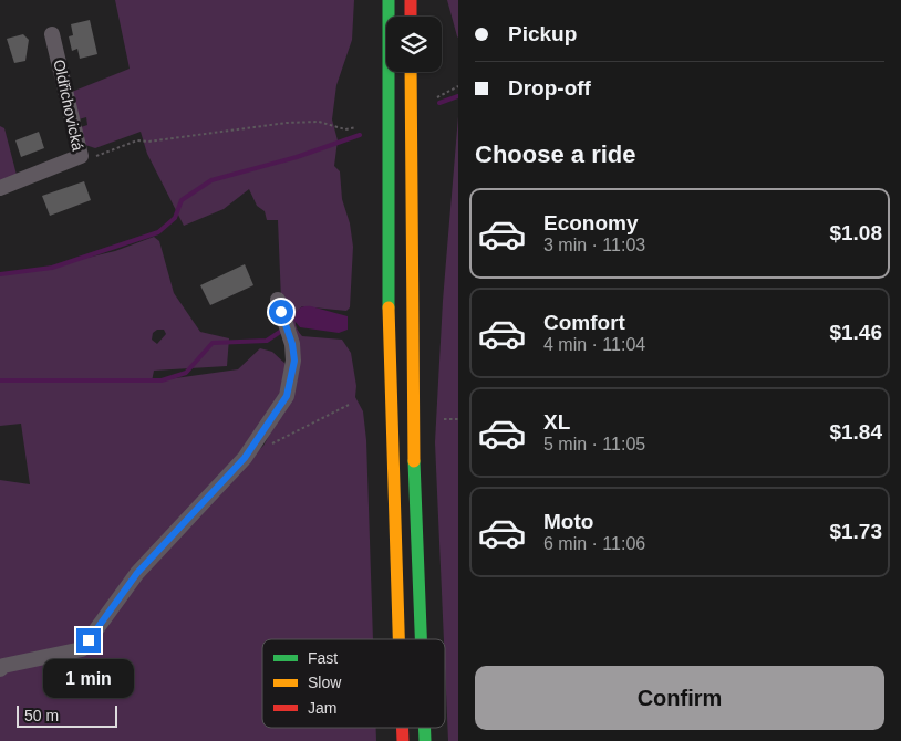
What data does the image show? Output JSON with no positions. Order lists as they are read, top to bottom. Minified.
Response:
{"streets":{"street":["Oldřichovická"]},"legend":["Fast","Slow","Jam"],"scale_bar":"50 m","page":{"banner":["Pickup","Drop-off"],"heading":"Choose a ride","list":[{"name":"Economy","note":"3 min · 11:03","value":"$1.08"},{"name":"Comfort","note":"4 min · 11:04","value":"$1.46"},{"name":"XL","note":"5 min · 11:05","value":"$1.84"},{"name":"Moto","note":"6 min · 11:06","value":"$1.73"}],"buttons":"Confirm","bubble":"1 min","scale":"50 m"}}
